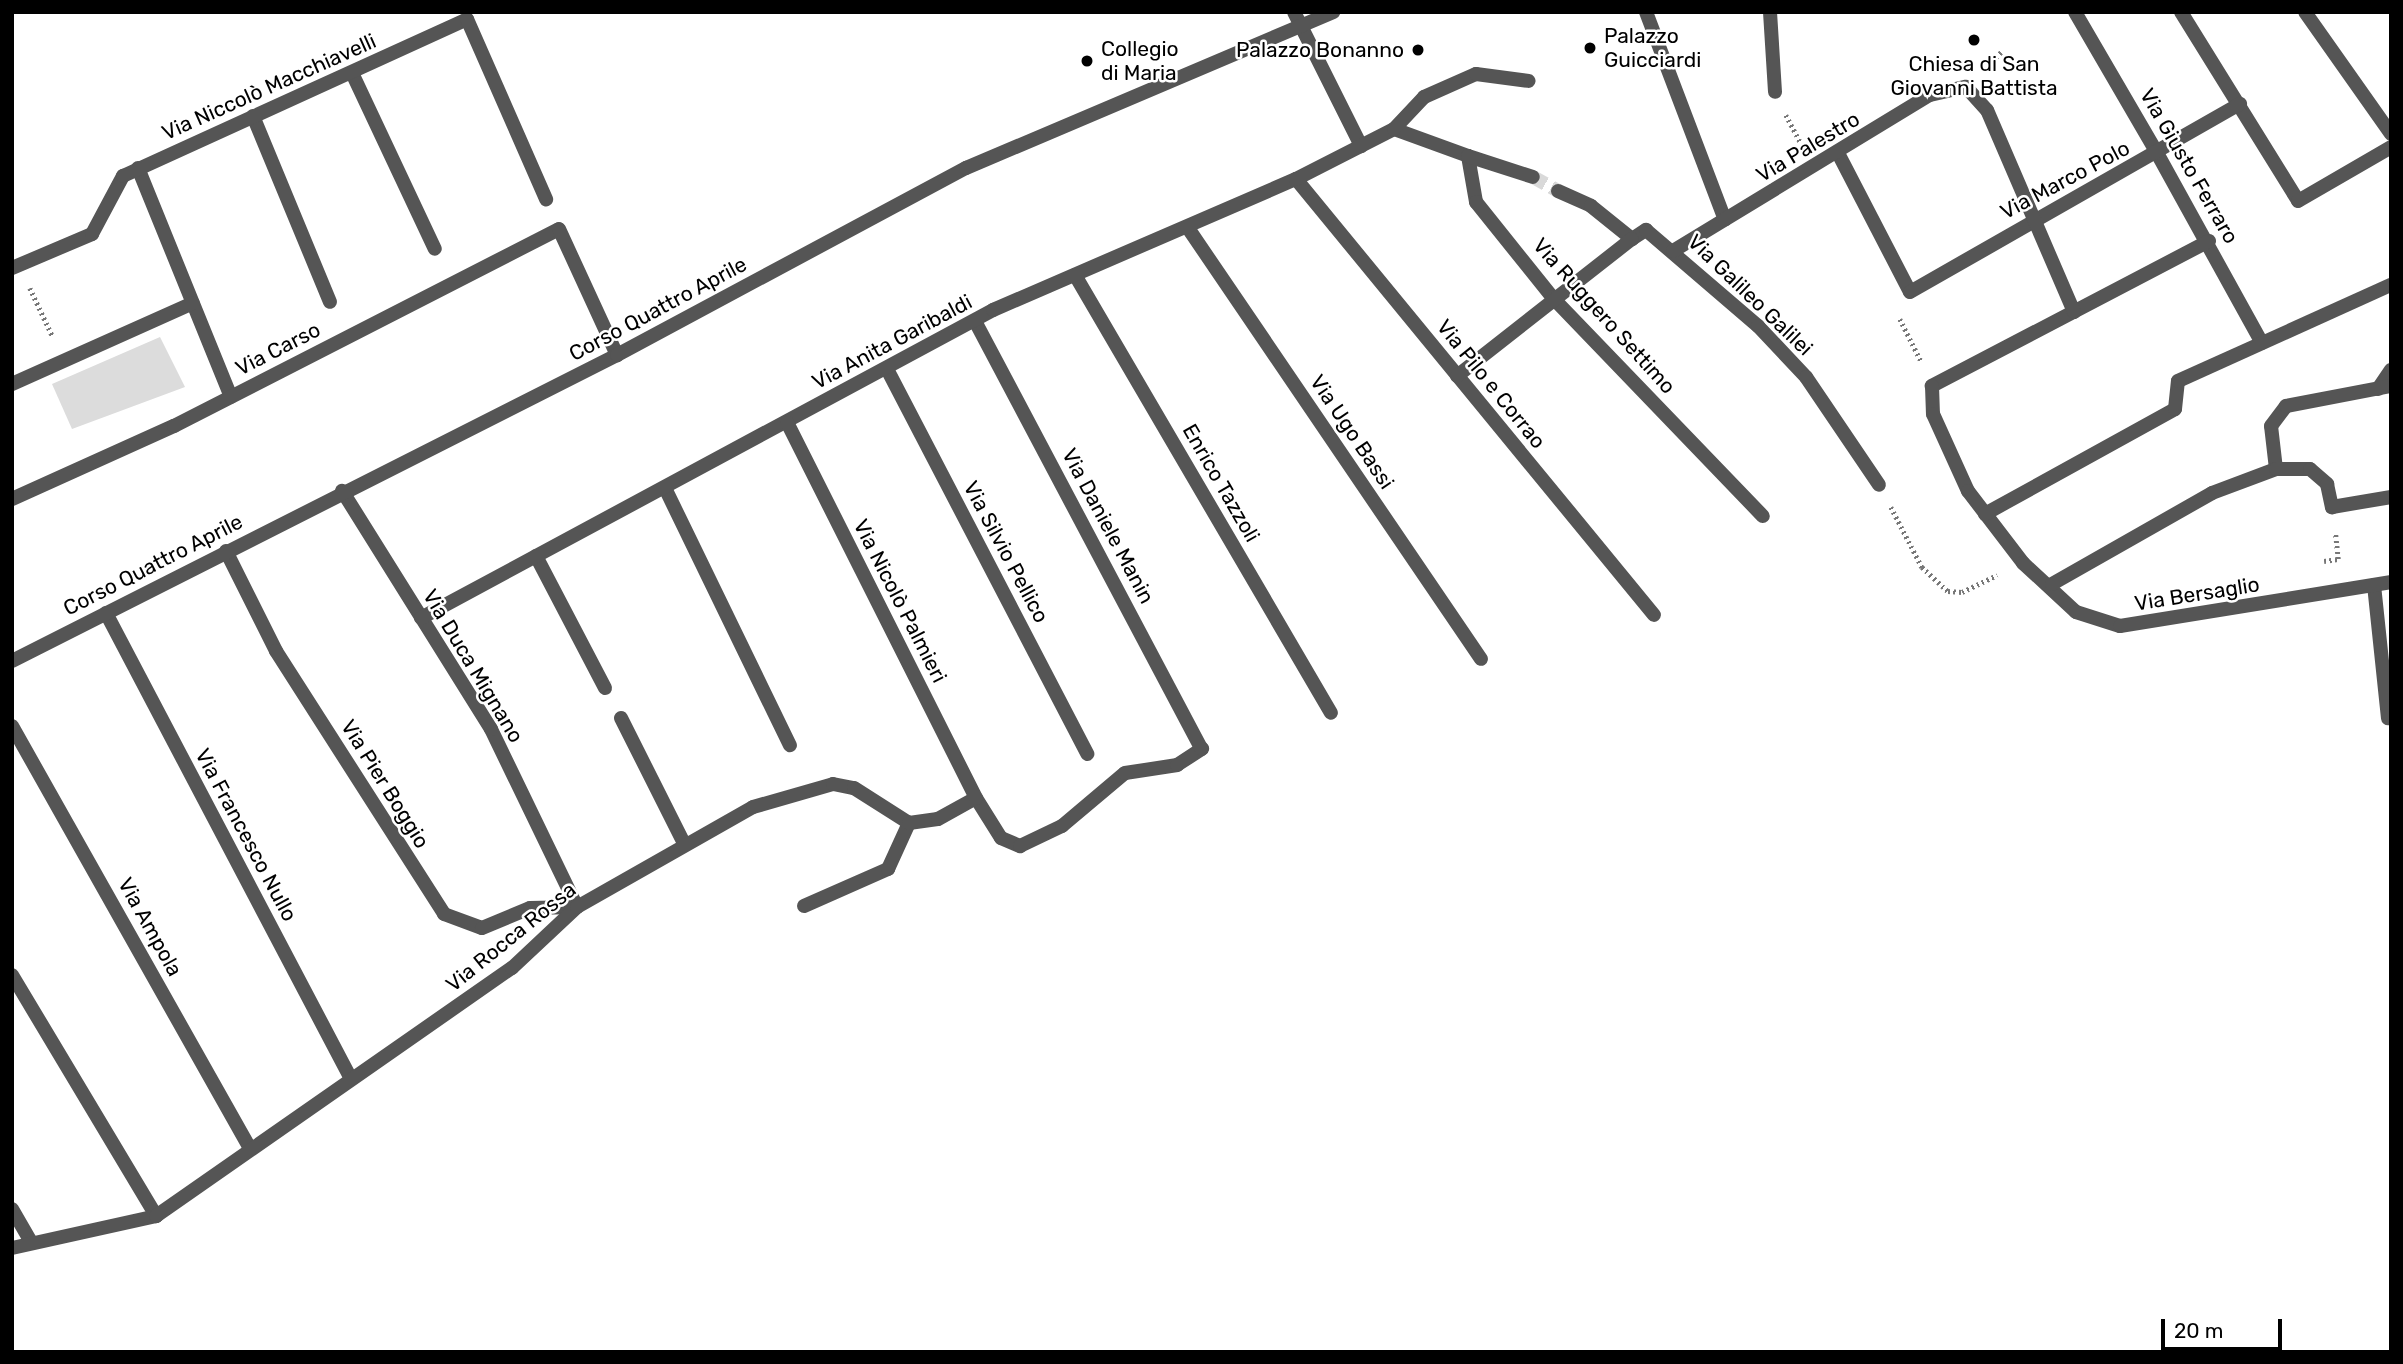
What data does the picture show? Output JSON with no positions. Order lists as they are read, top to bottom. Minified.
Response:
{"streets":{"street":["Via Niccolò Macchiavelli","Via Palestro","Via Giusto Ferraro","Via Marco Polo","Via Galileo Galilei","Corso Quattro Aprile","Via Ruggero Settimo","Via Anita Garibaldi","Via Carso","Via Pilo e Corrao","Via Ugo Bassi","Enrico Tazzoli","Via Daniele Manin","Via Silvio Pellico","Via Bersaglio","Via Nicolò Palmieri","Via Duca Mignano","Via Pier Boggio","Via Francesco Nullo","Via Ampola","Via Rocca Rossa"]},"crossings":[["Via Palestro","Via Marco Polo"],["Via Palestro","Via Galileo Galilei"],["Via Giusto Ferraro","Via Marco Polo"],["Corso Quattro Aprile","Via Carso"],["Corso Quattro Aprile","Via Duca Mignano"],["Corso Quattro Aprile","Via Pier Boggio"],["Corso Quattro Aprile","Via Francesco Nullo"],["Via Anita Garibaldi","Via Pilo e Corrao"],["Via Anita Garibaldi","Via Ugo Bassi"],["Via Anita Garibaldi","Enrico Tazzoli"],["Via Anita Garibaldi","Via Daniele Manin"],["Via Anita Garibaldi","Via Silvio Pellico"],["Via Anita Garibaldi","Via Nicolò Palmieri"],["Via Anita Garibaldi","Via Duca Mignano"],["Via Daniele Manin","Via Nicolò Palmieri"],["Via Duca Mignano","Via Pier Boggio"],["Via Duca Mignano","Via Rocca Rossa"],["Via Pier Boggio","Via Rocca Rossa"],["Via Francesco Nullo","Via Rocca Rossa"],["Via Ampola","Via Rocca Rossa"]],"places":["Chiesa di San Giovanni Battista","Palazzo Guicciardi","Palazzo Bonanno","Collegio di Maria"],"scale_bar":"20 m"}
